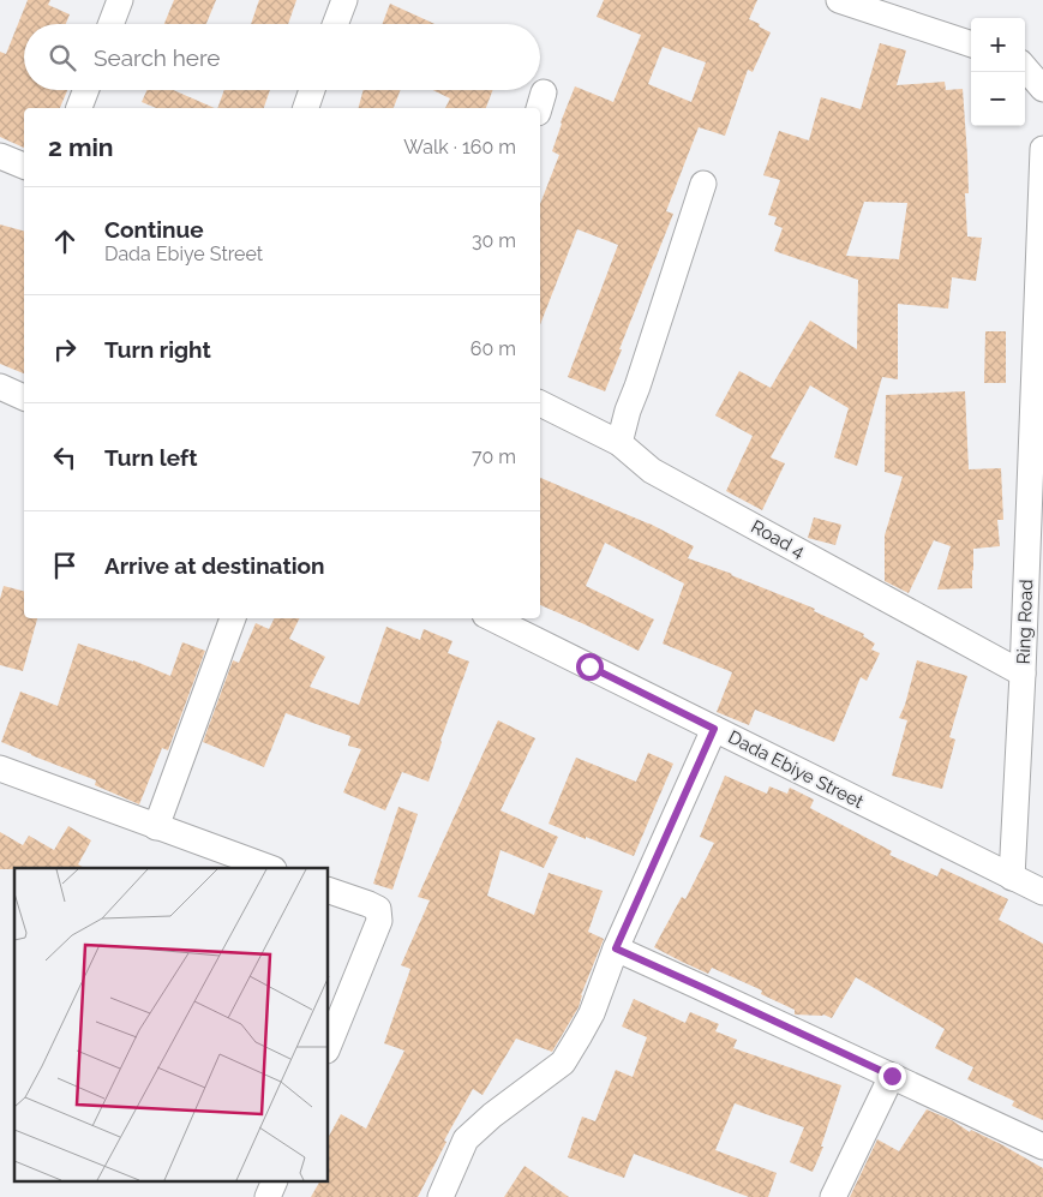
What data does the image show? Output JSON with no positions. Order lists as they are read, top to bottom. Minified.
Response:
{"streets":{"street":["Road 4","Ring Road","Dada Ebiye Street"]},"crossings":[["Road 4","Ring Road"],["Ring Road","Dada Ebiye Street"]],"page":{"map_buttons":["+","−"],"search":"Search here","heading":["2 min","Walk · 160 m"],"list":[["Continue","Dada Ebiye Street","30 m"],["Turn right","60 m"],["Turn left","70 m"],"Arrive at destination"]}}
